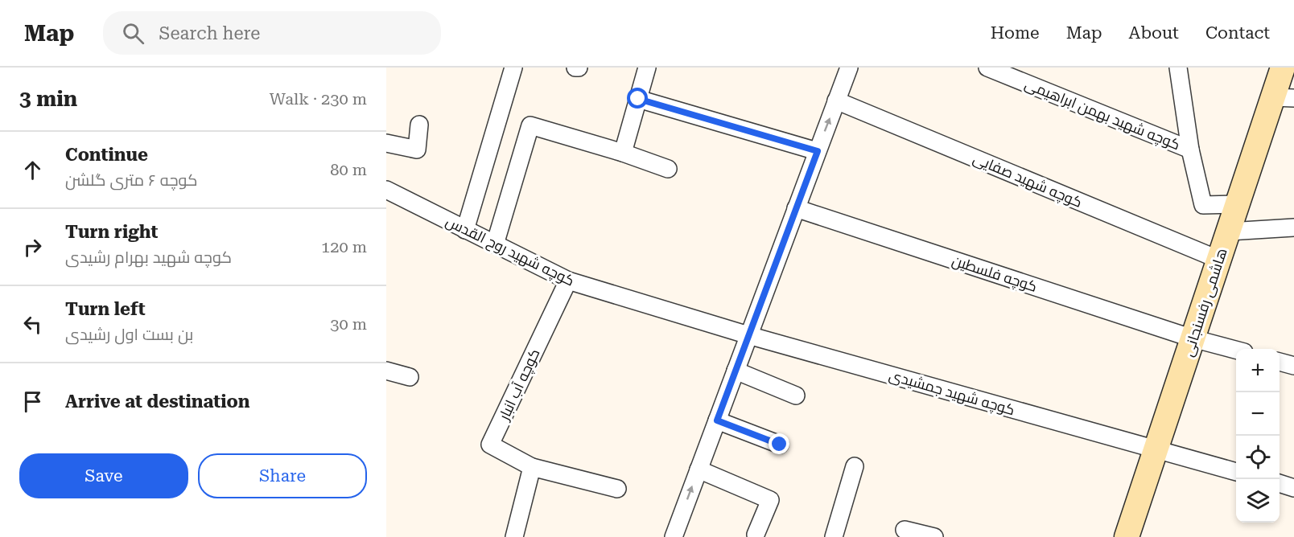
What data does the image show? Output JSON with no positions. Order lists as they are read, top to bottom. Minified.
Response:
{"streets":{"main road":["هاشمی رفسنجانی"],"street":["کوچه شهید بهمن ابراهیمی","کوچه شهید صفایی","کوچه شهید روح القدس","کوچه فلسطین","کوچه آب انبار","کوچه شهید جمشیدی"]},"crossings":[["کوچه شهید صفایی","هاشمی رفسنجانی"],["کوچه شهید روح القدس","کوچه آب انبار"],["کوچه شهید روح القدس","کوچه شهید جمشیدی"],["کوچه فلسطین","هاشمی رفسنجانی"],["هاشمی رفسنجانی","کوچه شهید جمشیدی"]],"page":{"header":"Map","search":"Search here","nav":["Home","Map","About","Contact"],"heading":["3 min","Walk · 230 m"],"list":[["Continue","کوچه ۶ متری گلشن","80 m"],["Turn right","کوچه شهید بهرام رشیدی","120 m"],["Turn left","بن بست اول رشیدی","30 m"],"Arrive at destination"],"map_buttons":["+","−"],"buttons":["Save","Share"]}}
